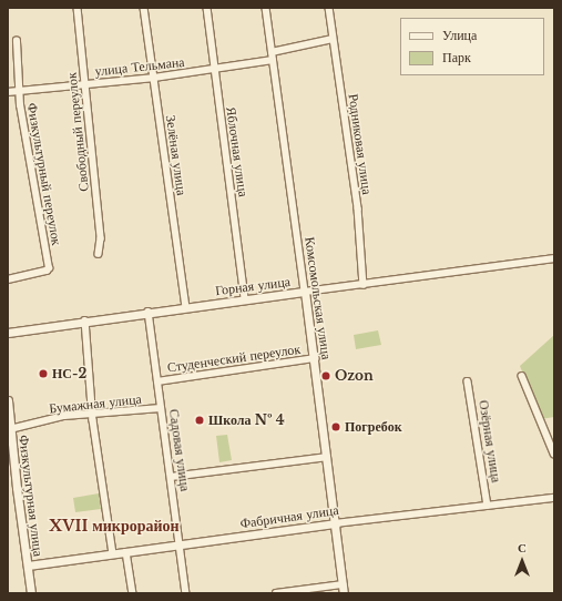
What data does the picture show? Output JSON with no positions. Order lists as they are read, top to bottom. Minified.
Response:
{"streets":{"street":["улица Тельмана","Свободный переулок","Родниковая улица","Яблочная улица","Зелёная улица","Физкультурный переулок","Горная улица","Комсомольская улица","Студенческий переулок","Бумажная улица","Озёрная улица","Садовая улица","Физкультурная улица","Фабричная улица"]},"crossings":[["улица Тельмана","Свободный переулок"],["улица Тельмана","Яблочная улица"],["улица Тельмана","Зелёная улица"],["улица Тельмана","Физкультурный переулок"],["улица Тельмана","Комсомольская улица"],["Родниковая улица","Горная улица"],["Яблочная улица","Горная улица"],["Зелёная улица","Горная улица"],["Горная улица","Комсомольская улица"],["Горная улица","Садовая улица"],["Комсомольская улица","Студенческий переулок"],["Комсомольская улица","Фабричная улица"],["Студенческий переулок","Садовая улица"],["Бумажная улица","Садовая улица"],["Бумажная улица","Физкультурная улица"],["Озёрная улица","Фабричная улица"],["Садовая улица","Фабричная улица"],["Физкультурная улица","Фабричная улица"]],"districts":["XVII микрорайон"],"places":["НС-2","Ozon","Школа № 4","Погребок"],"legend":["Улица","Парк"],"north":"top"}
